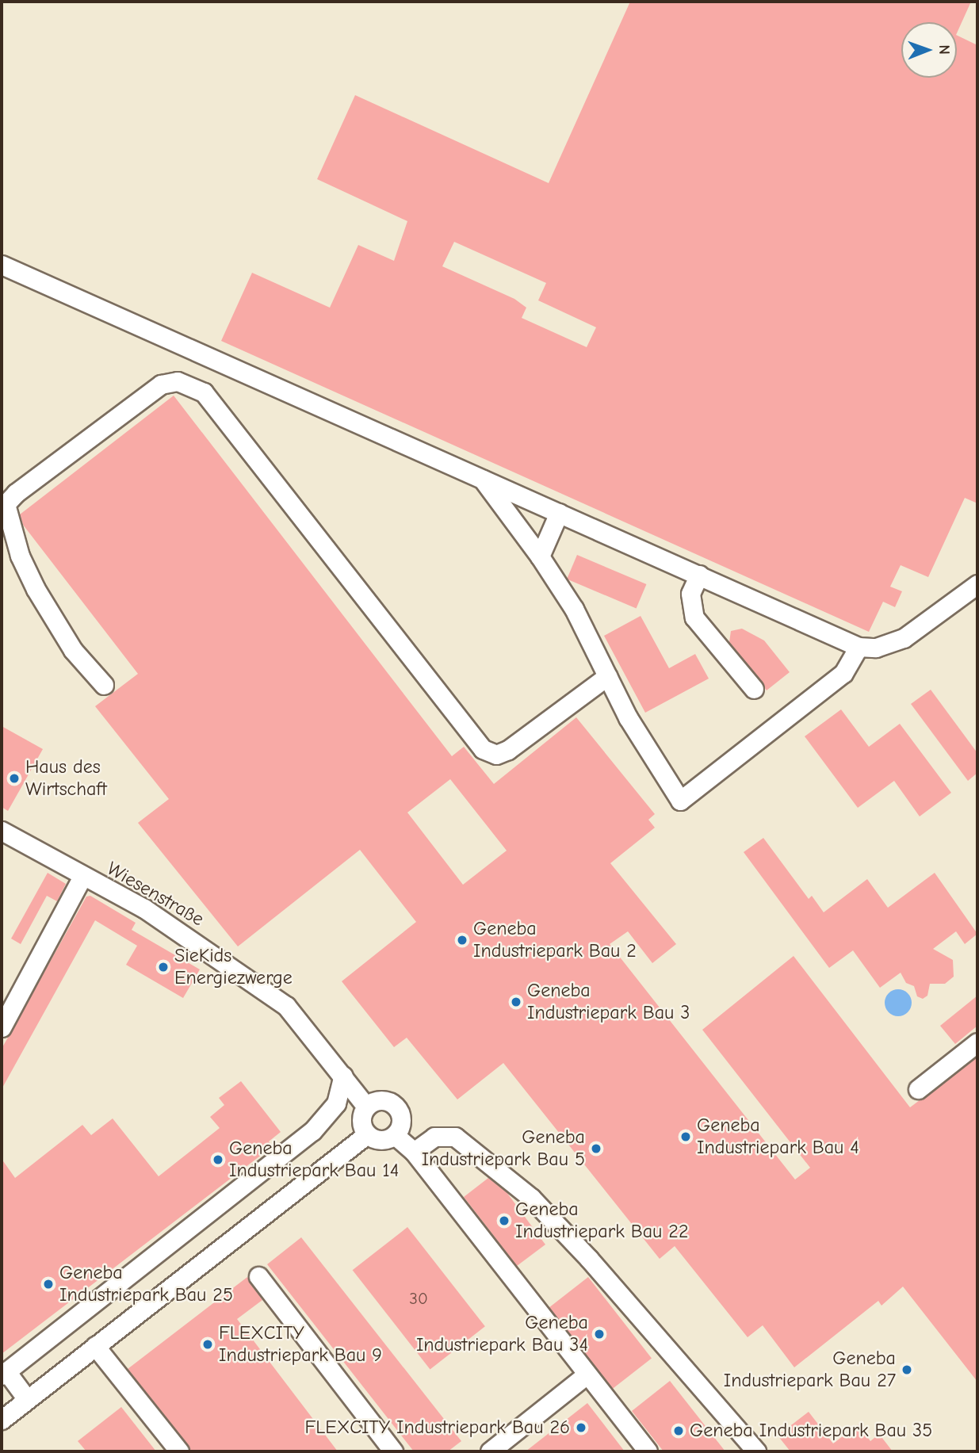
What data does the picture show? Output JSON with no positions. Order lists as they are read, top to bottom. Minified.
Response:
{"streets":{"street":["Wiesenstraße"]},"places":["Haus des Wirtschaft","Geneba Industriepark Bau 2","SieKids Energiezwerge","Geneba Industriepark Bau 3","Geneba Industriepark Bau 4","Geneba Industriepark Bau 5","Geneba Industriepark Bau 14","Geneba Industriepark Bau 22","Geneba Industriepark Bau 25","Geneba Industriepark Bau 34","FLEXCITY Industriepark Bau 9","Geneba Industriepark Bau 27","FLEXCITY Industriepark Bau 26","Geneba Industriepark Bau 35"],"house_numbers":["30"],"north":"right"}
